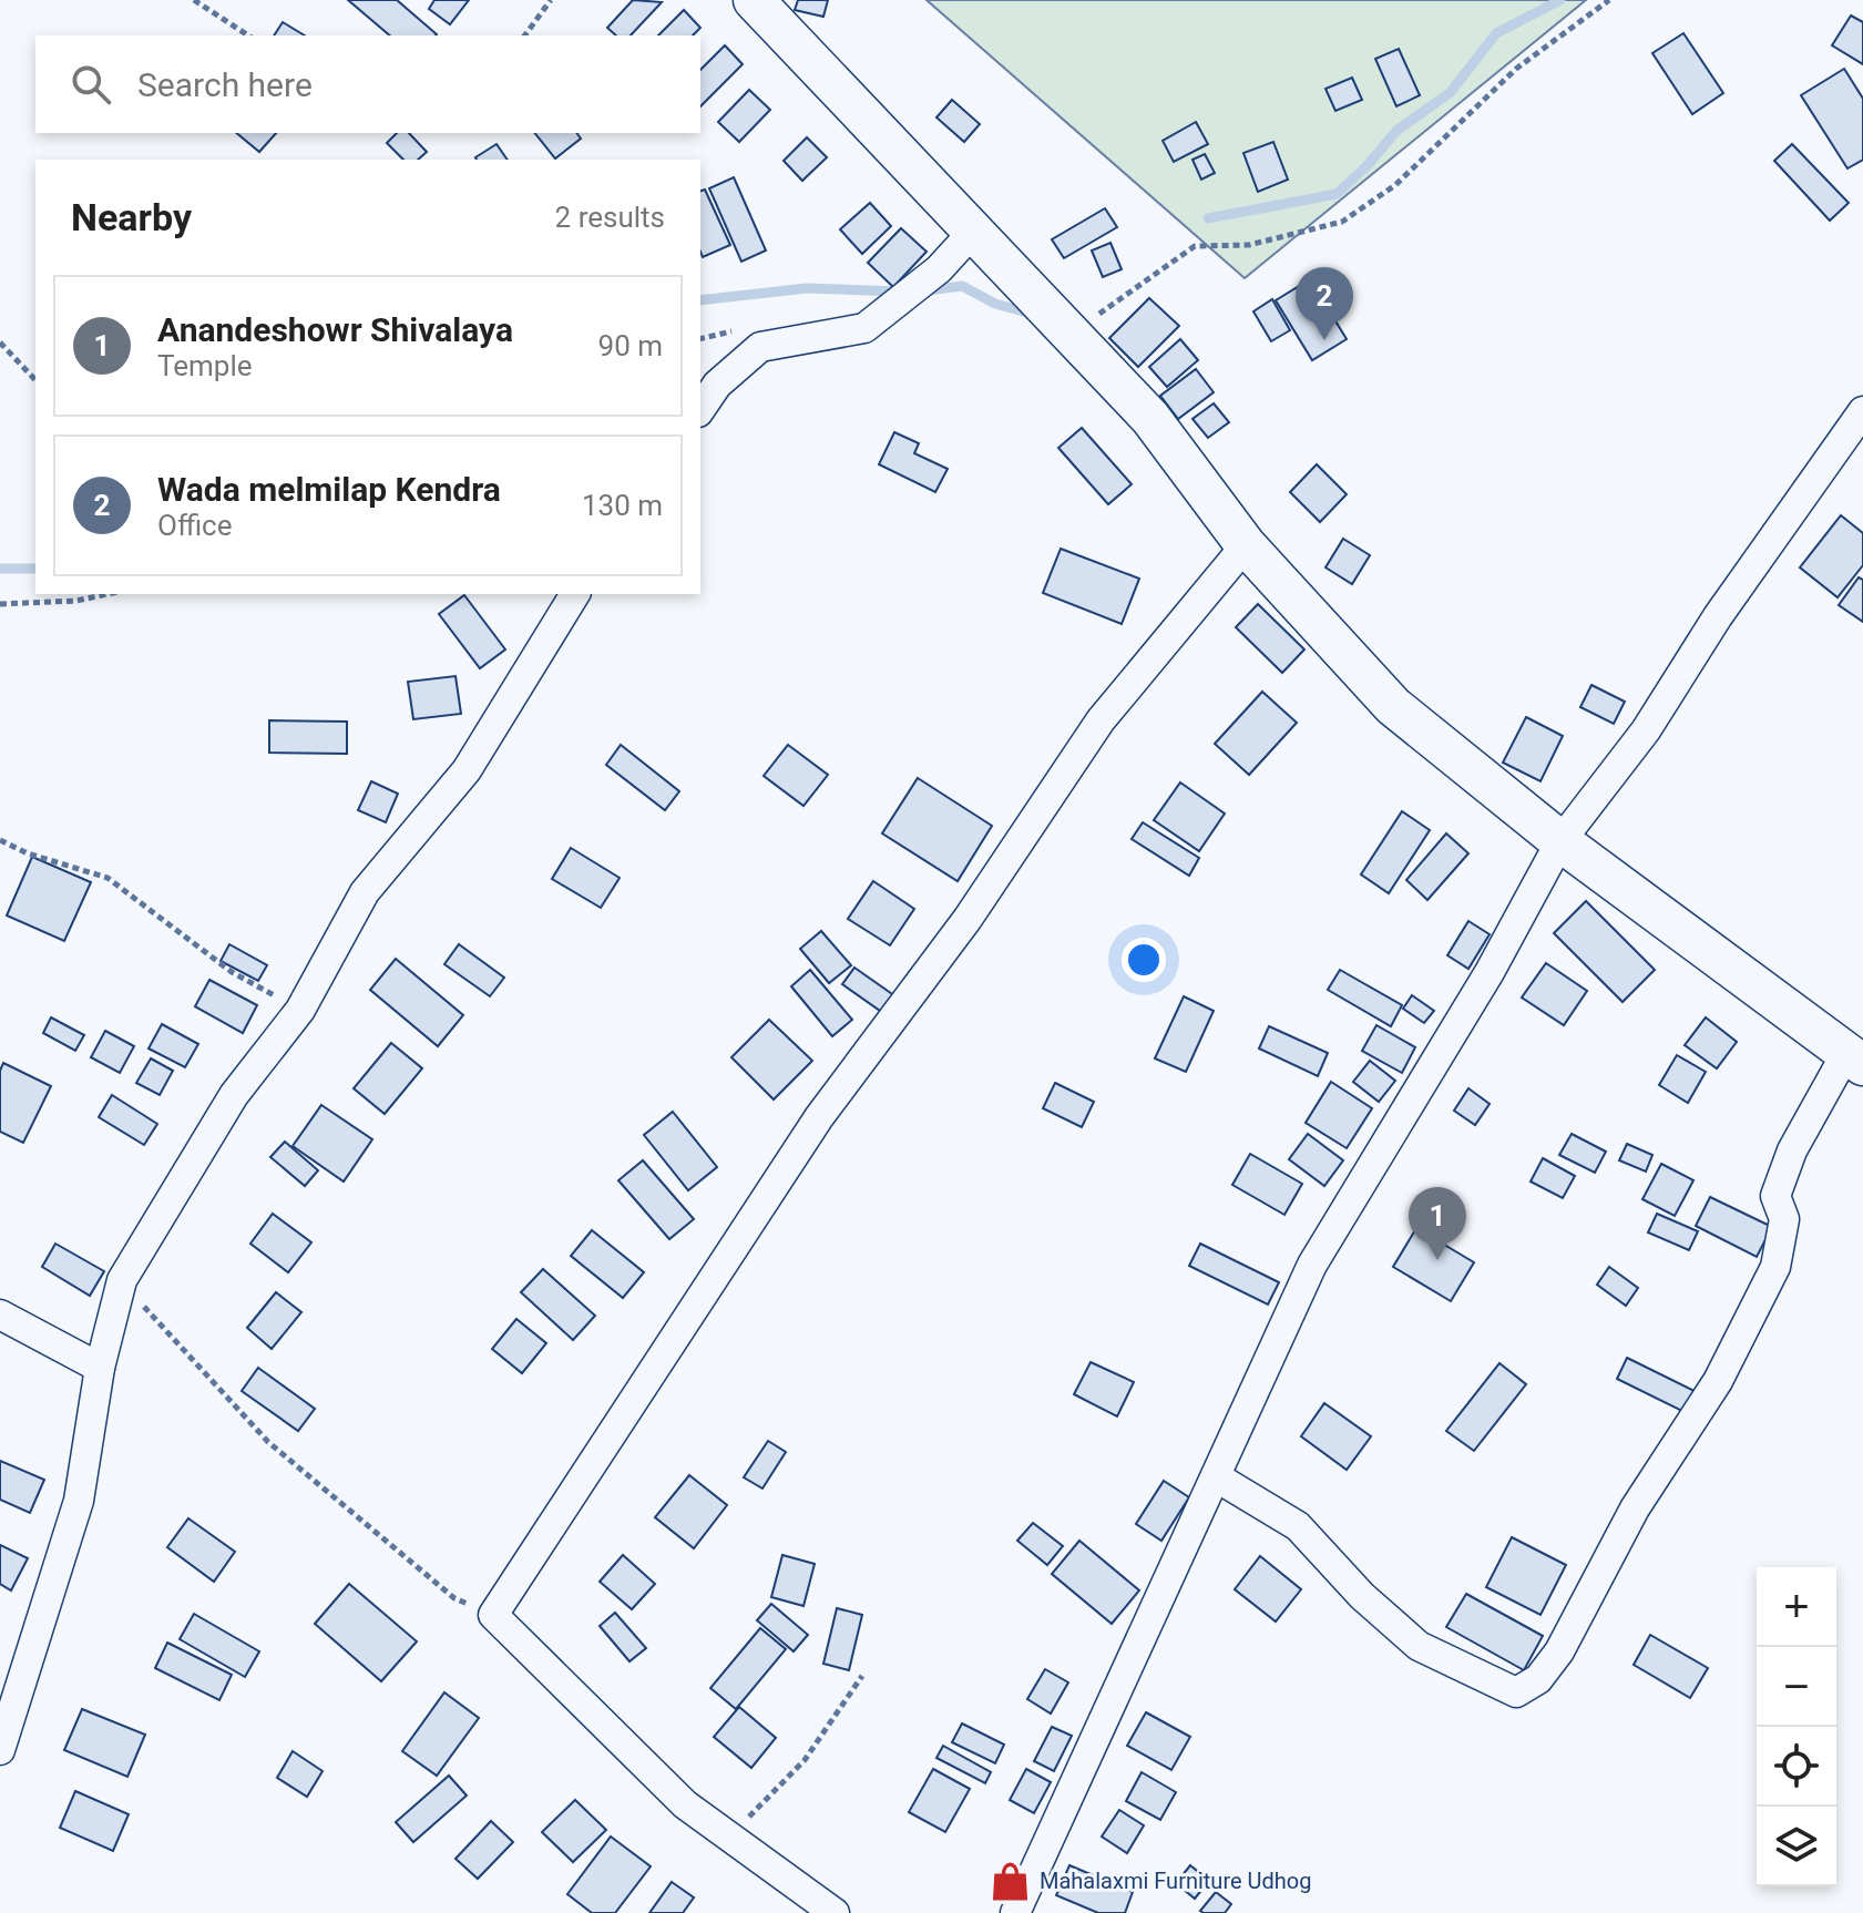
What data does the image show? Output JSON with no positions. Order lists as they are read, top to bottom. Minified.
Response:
{"places":{"shop":["Mahalaxmi Furniture Udhog"]},"page":{"search":"Search here","heading":["Nearby","2 results"],"pins":["2","1"],"list":[{"mark":"1","name":"Anandeshowr Shivalaya","note":"Temple","value":"90 m"},{"mark":"2","name":"Wada melmilap Kendra","note":"Office","value":"130 m"}],"map_buttons":["+","−"]}}
